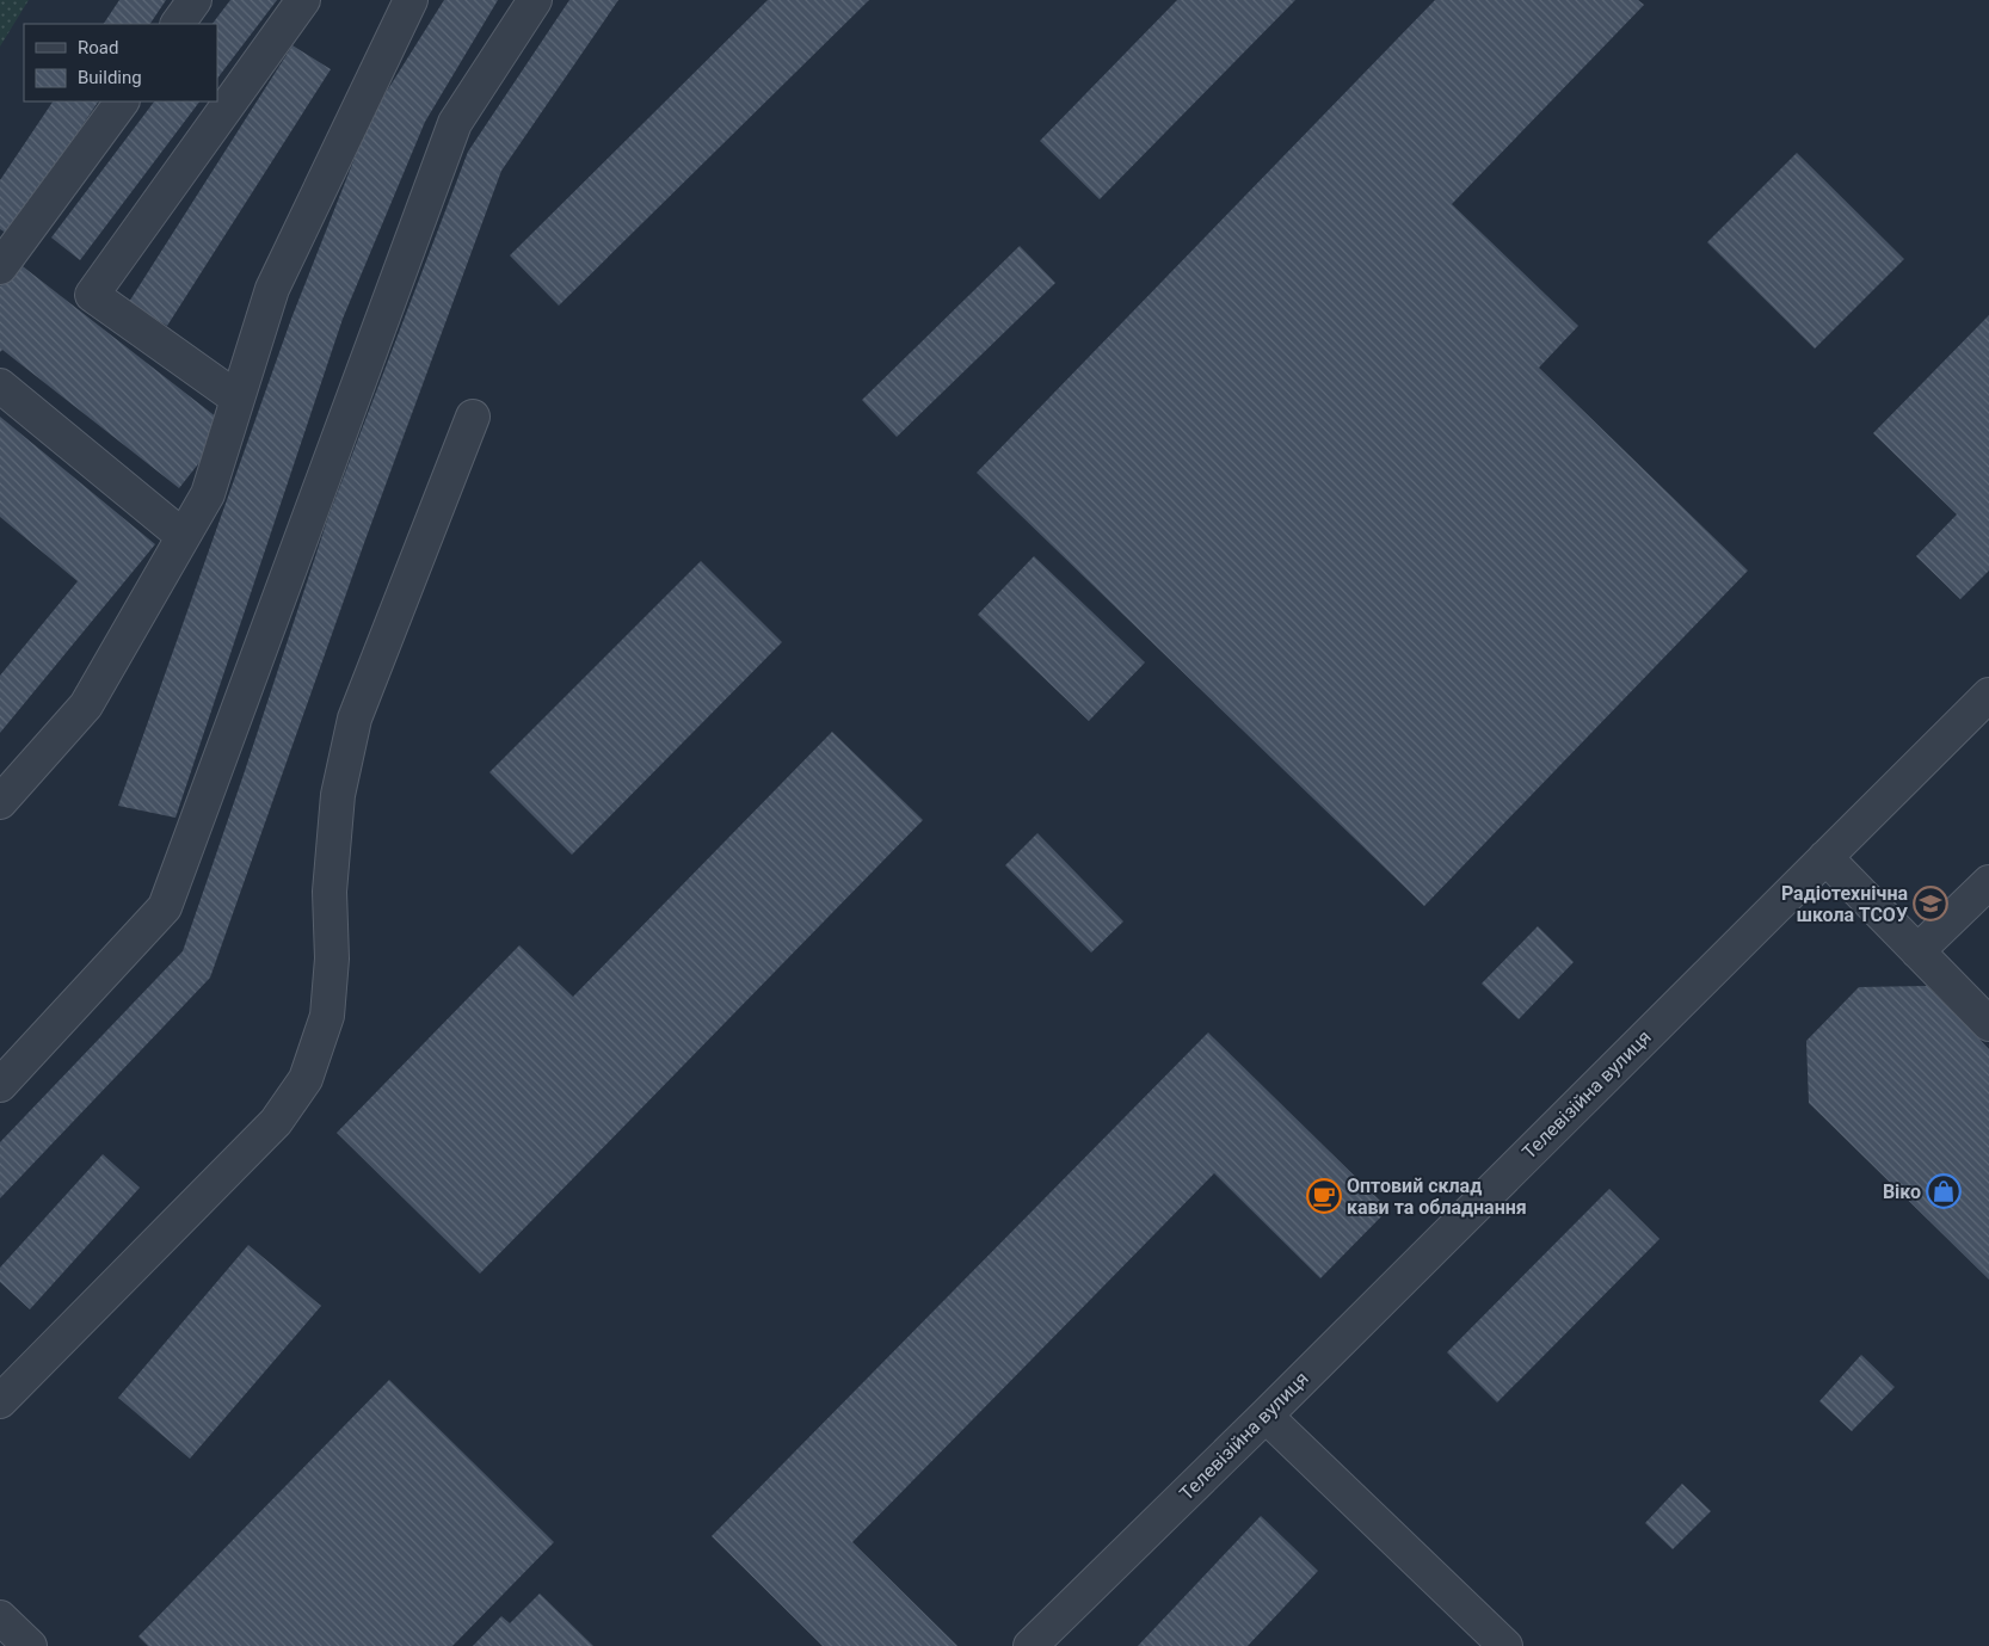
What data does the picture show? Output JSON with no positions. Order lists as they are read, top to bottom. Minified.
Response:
{"streets":{"street":["Телевізійна вулиця"]},"places":{"school or university":["Радіотехнічна школа ТСОУ"],"shop":["Віко"],"cafe":["Оптовий склад кави та обладнання"]},"legend":["Road","Building"]}
